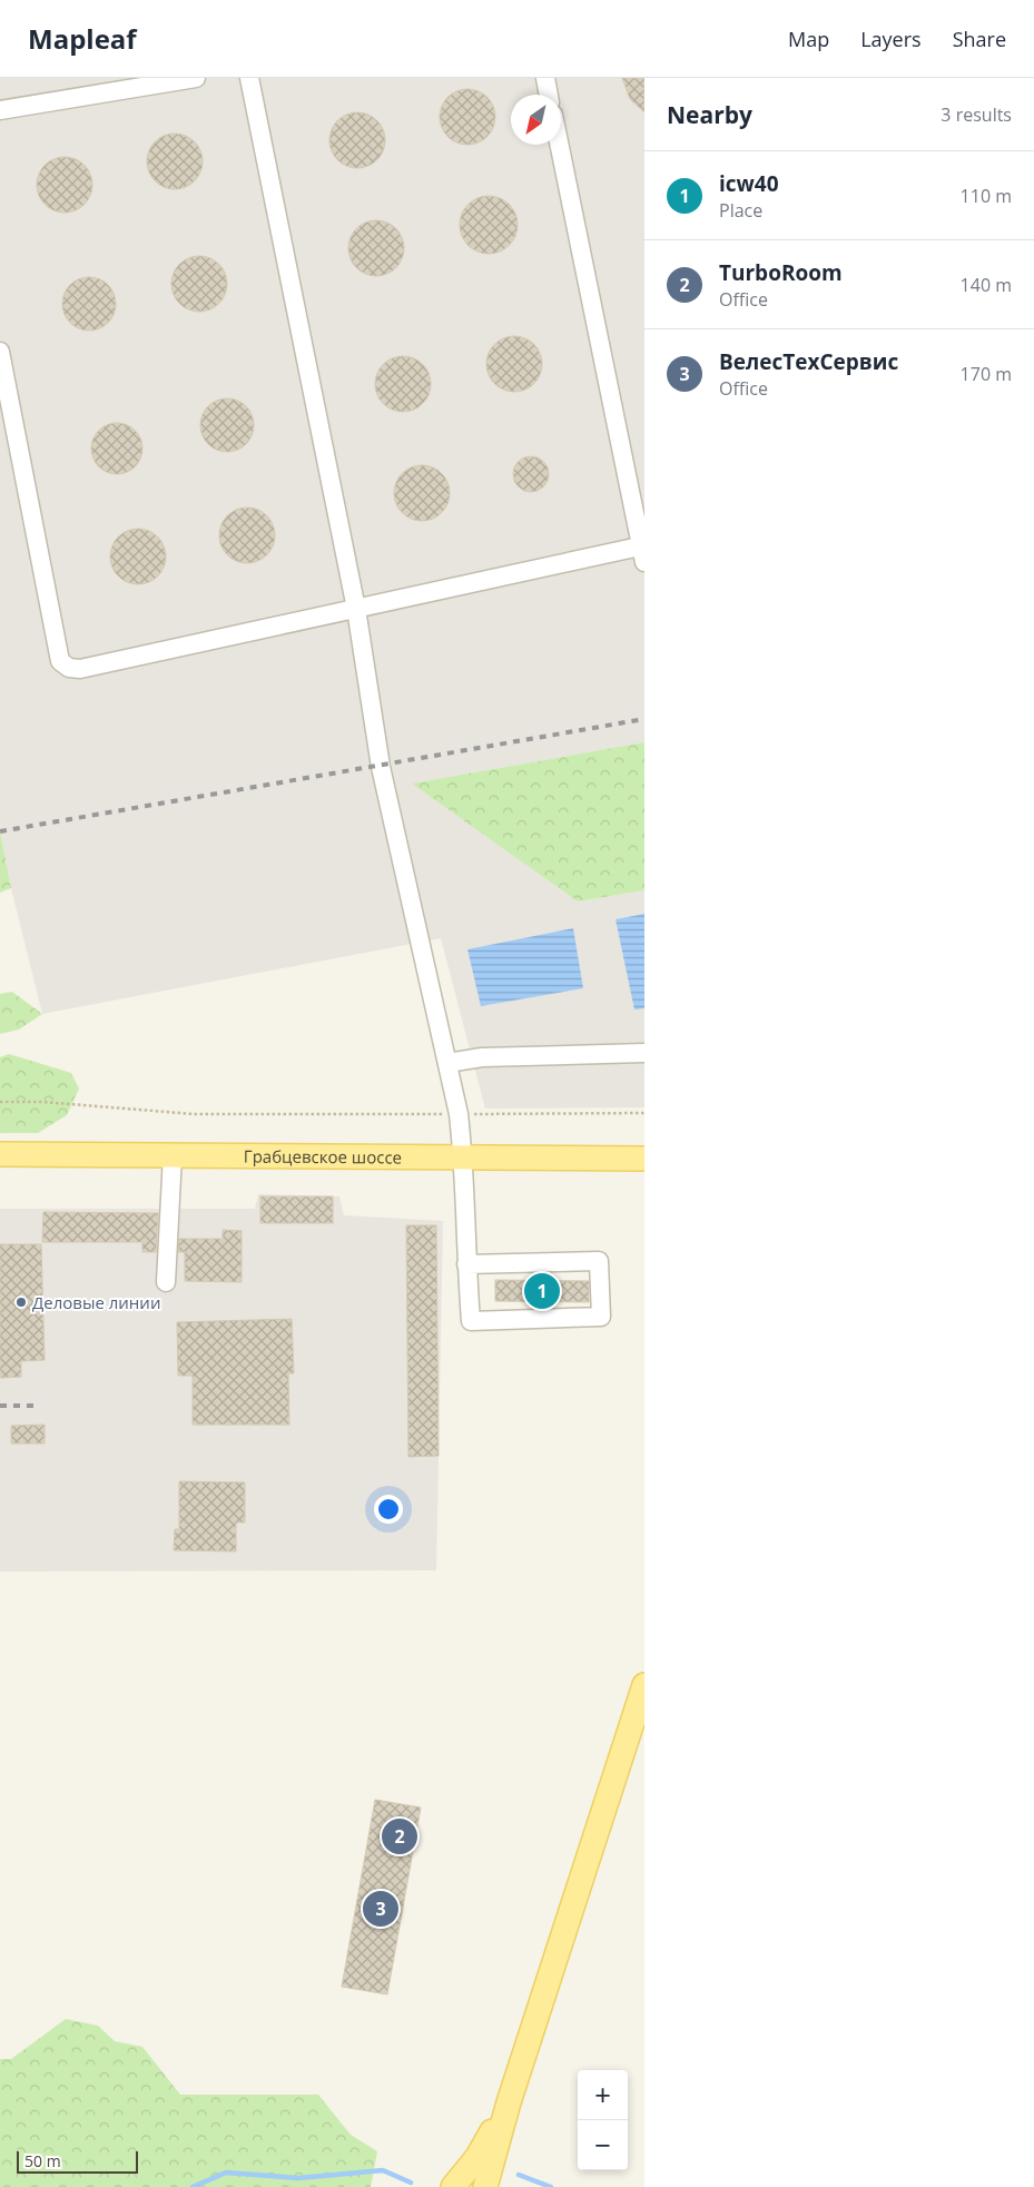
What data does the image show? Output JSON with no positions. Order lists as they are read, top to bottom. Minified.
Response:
{"streets":{"main road":["Грабцевское шоссе"]},"places":["Деловые линии"],"scale_bar":"50 m","north":"bottom left","page":{"header":"Mapleaf","nav":["Map","Layers","Share"],"heading":["Nearby","3 results"],"list":[{"mark":"1","name":"icw40","note":"Place","value":"110 m"},{"mark":"2","name":"TurboRoom","note":"Office","value":"140 m"},{"mark":"3","name":"ВелесТехСервис","note":"Office","value":"170 m"}],"pins":["1","2","3"],"map_buttons":["+","−"],"scale":"50 m"}}
